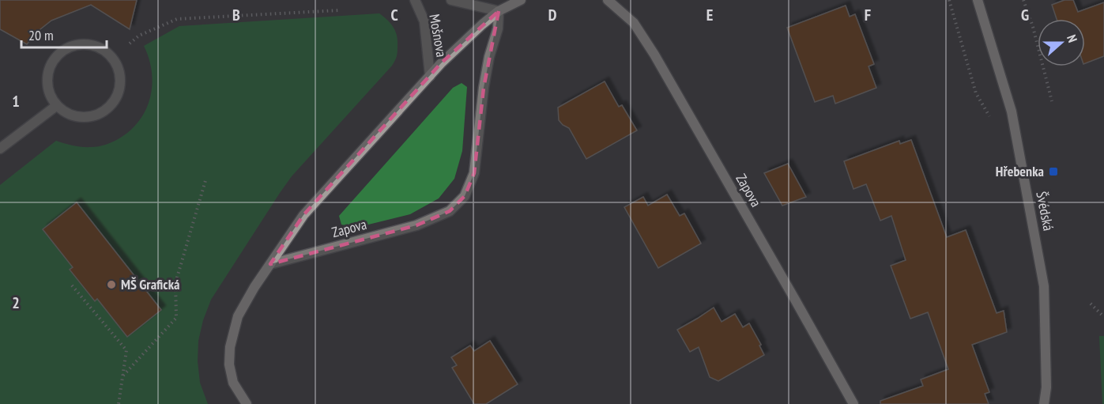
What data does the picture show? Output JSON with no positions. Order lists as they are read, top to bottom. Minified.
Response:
{"streets":{"street":["Mošnova","Zapova","Švédská"]},"crossings":[["Mošnova","Zapova"]],"places":{"transit":["Hřebenka"],"other":["MŠ Grafická"]},"scale_bar":"20 m","north":"right","grid":{"columns":["B","C","D","E","F","G"],"rows":["1","2"]}}
